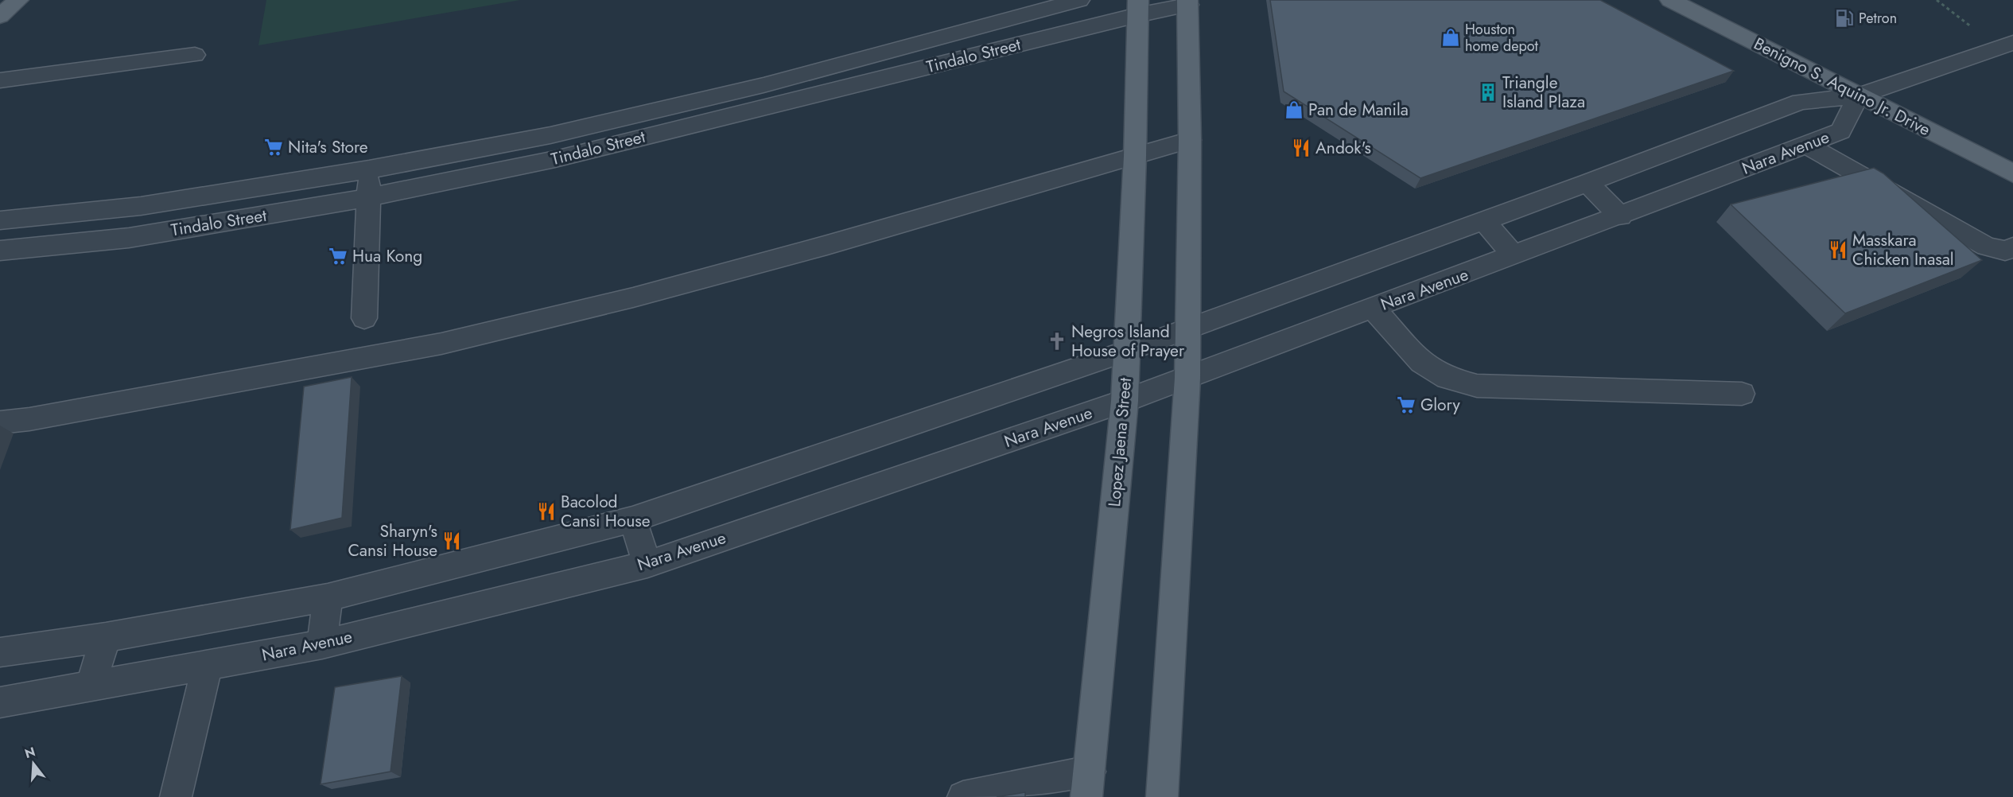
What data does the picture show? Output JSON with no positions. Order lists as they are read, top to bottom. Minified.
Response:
{"streets":{"main road":["Benigno S. Aquino Jr. Drive","Lopez Jaena Street"],"street":["Tindalo Street","Nara Avenue"]},"crossings":[["Tindalo Street","Lopez Jaena Street"],["Benigno S. Aquino Jr. Drive","Nara Avenue"],["Nara Avenue","Lopez Jaena Street"]],"places":{"fuel station":["Petron"],"shop":["Houston home depot","Pan de Manila"],"building":["Triangle Island Plaza"],"supermarket":["Nita's Store","Hua Kong","Glory"],"restaurant":["Andok's","Masskara Chicken Inasal","Bacolod Cansi House","Sharyn's Cansi House"],"church":["Negros Island House of Prayer"]},"north":"top"}
